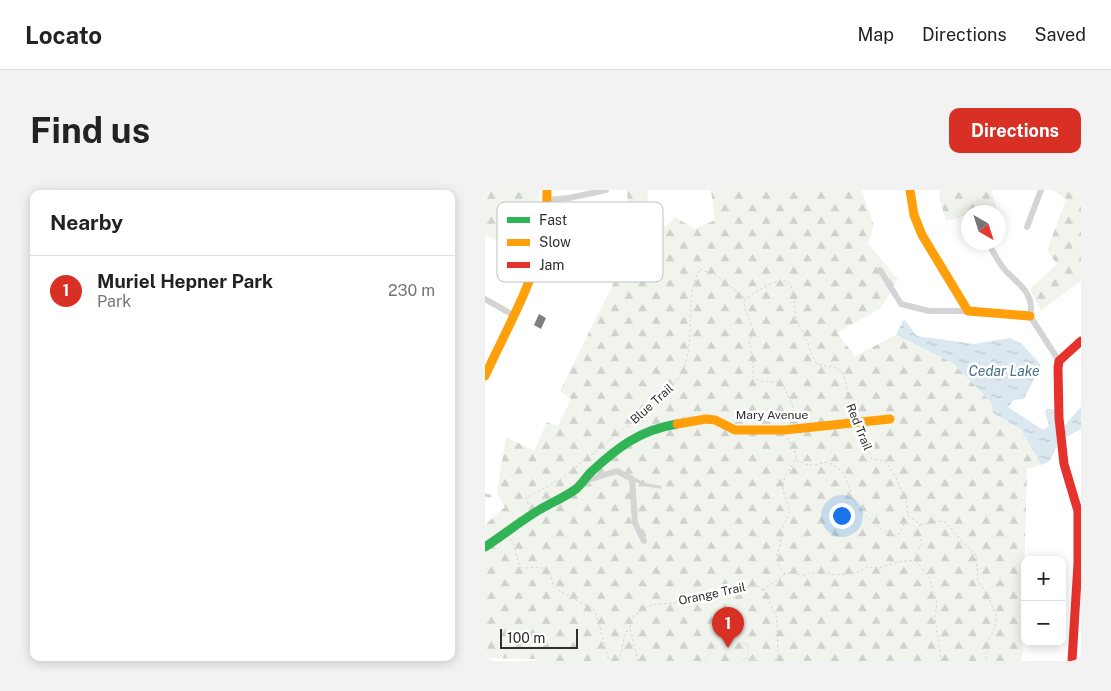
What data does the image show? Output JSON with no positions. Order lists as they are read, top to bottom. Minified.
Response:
{"streets":{"street":["Mary Avenue"],"path":["Blue Trail","Red Trail","Orange Trail"]},"crossings":[["Blue Trail","Mary Avenue"],["Blue Trail","Red Trail"],["Mary Avenue","Red Trail"]],"water":["Cedar Lake"],"legend":["Fast","Slow","Jam"],"scale_bar":"100 m","north":"bottom right","page":{"header":"Locato","nav":["Map","Directions","Saved"],"buttons":"Directions","title":"Find us","heading":"Nearby","list":[{"mark":"1","name":"Muriel Hepner Park","note":"Park","value":"230 m"}],"map_buttons":["+","−"],"pins":"1","scale":"100 m"}}
